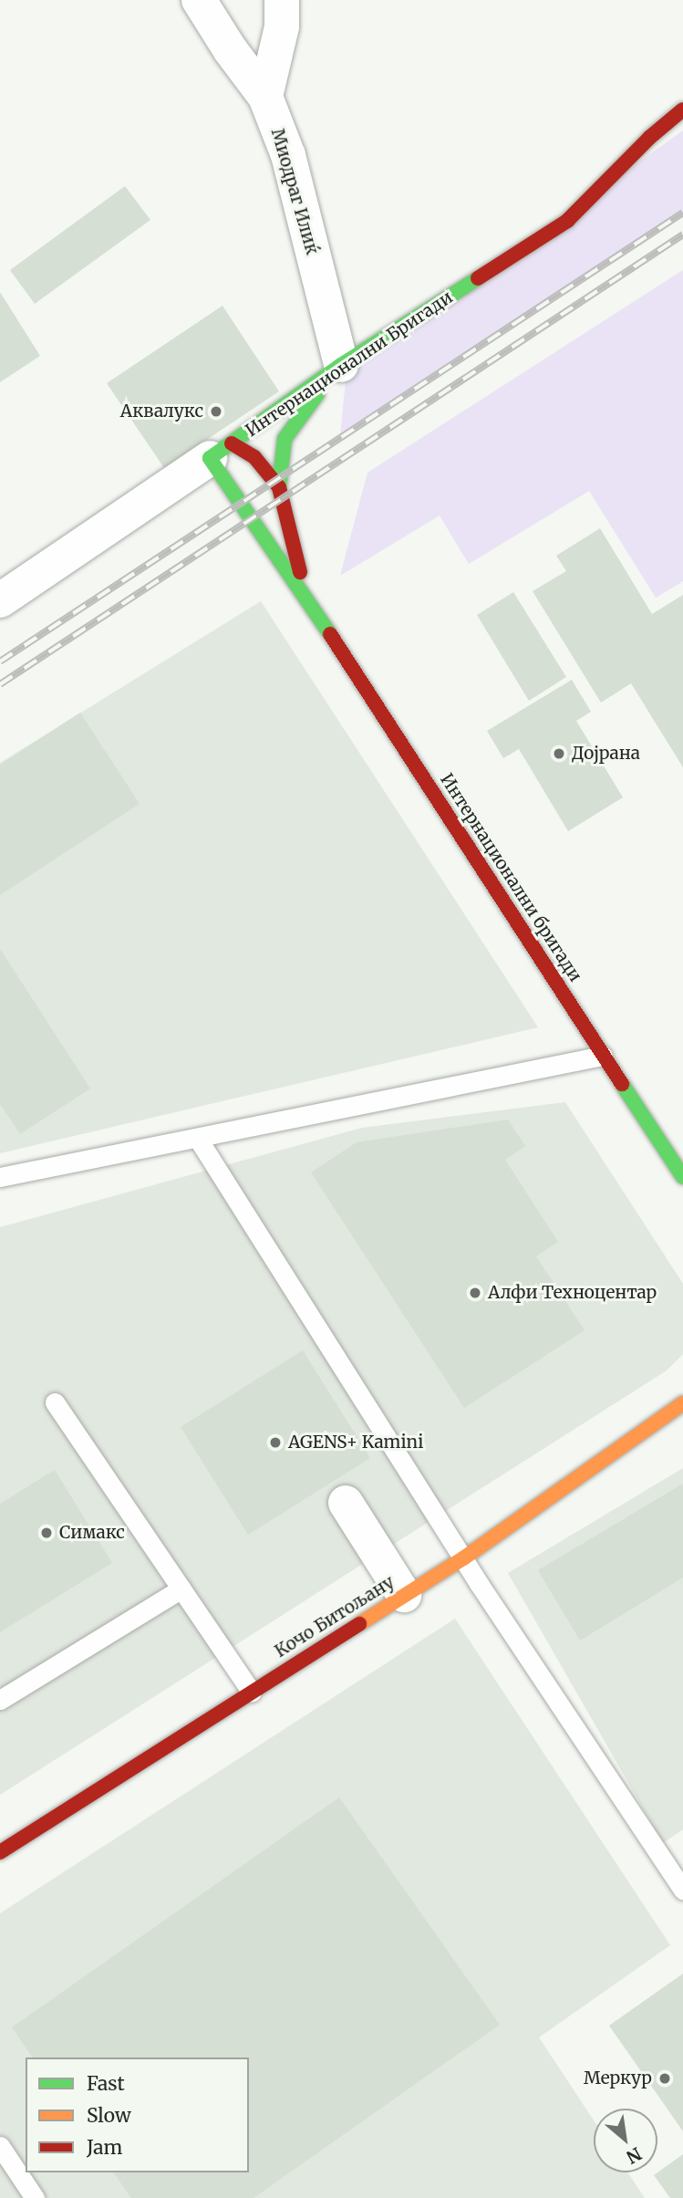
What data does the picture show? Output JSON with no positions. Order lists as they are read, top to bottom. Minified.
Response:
{"streets":{"street":["Миодраг Илиќ","Интернационални Бригади","Интернационални бригади","Кочо Битољану"]},"crossings":[["Миодраг Илиќ","Интернационални Бригади"],["Интернационални Бригади","Интернационални бригади"]],"places":["Аквалукс","Дојрана","Алфи Техноцентар","AGENS+ Kamini","Симакс","Меркур"],"legend":["Fast","Slow","Jam"],"north":"bottom right"}
